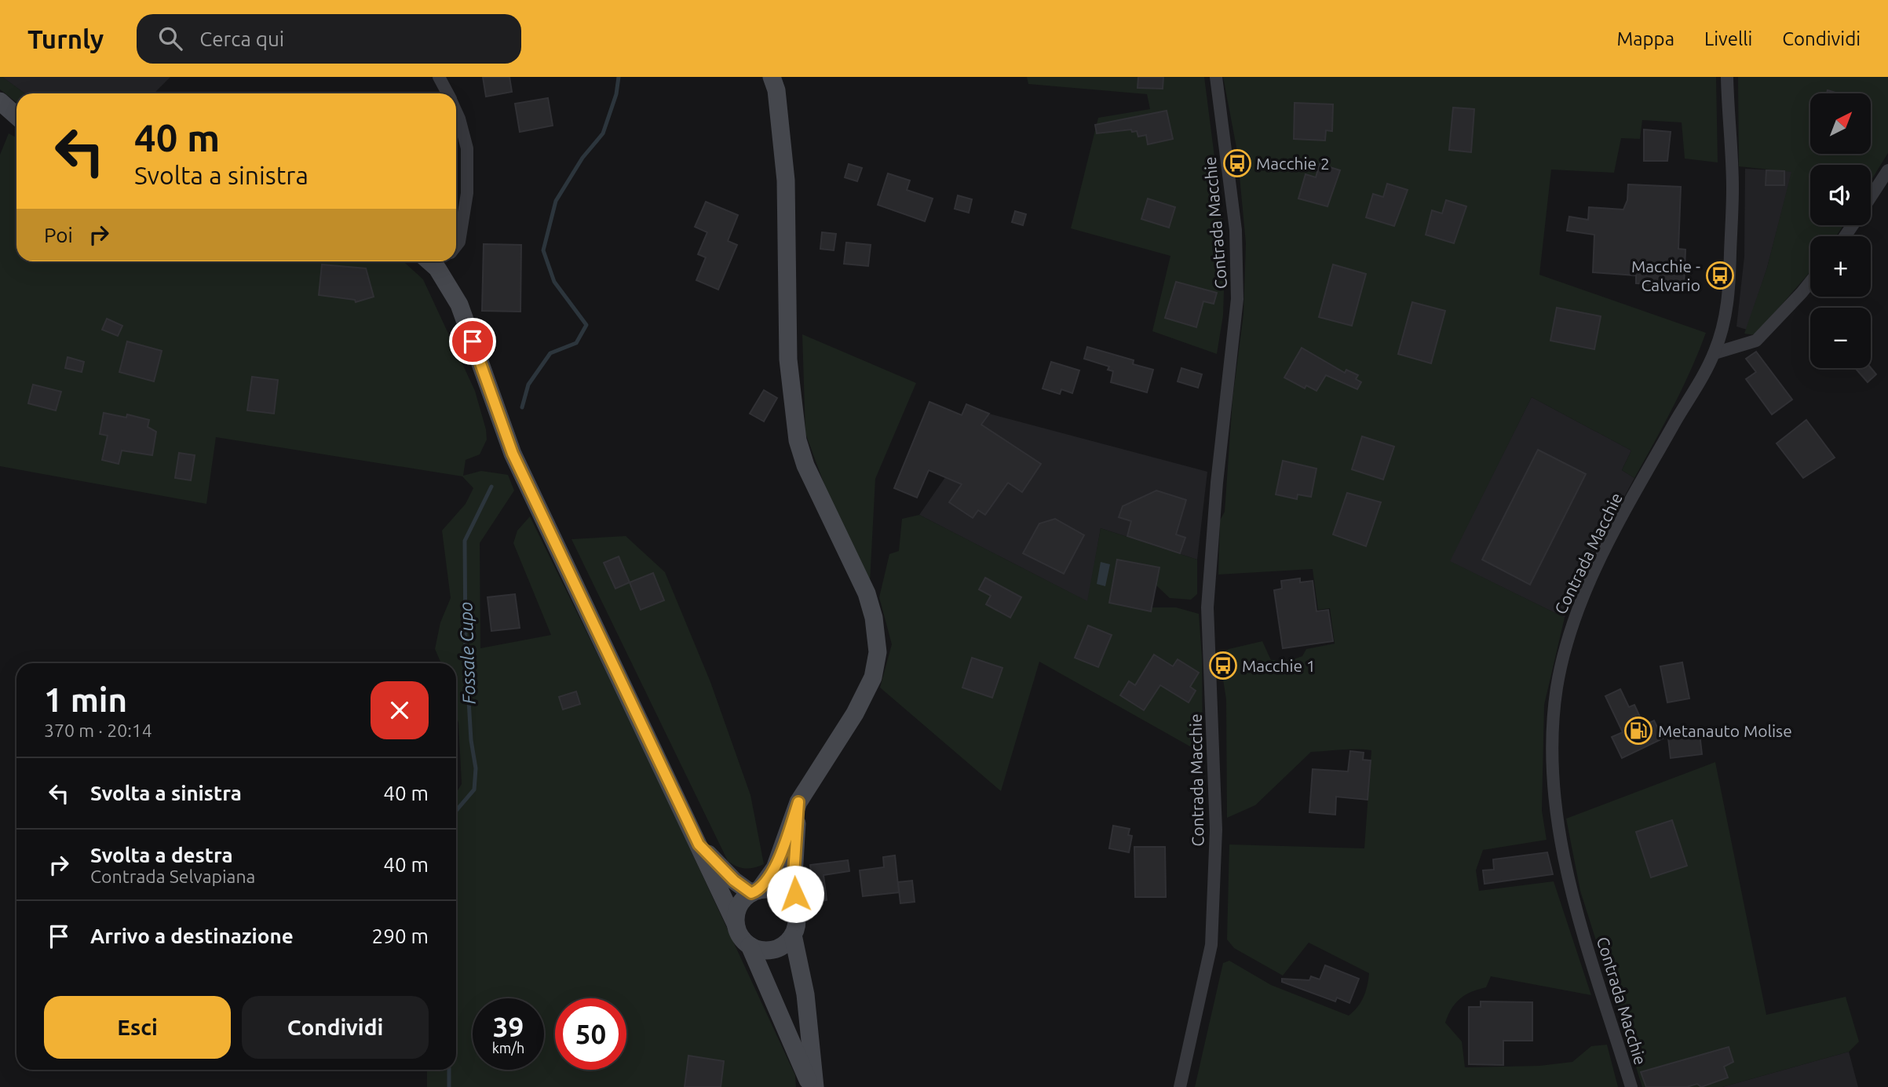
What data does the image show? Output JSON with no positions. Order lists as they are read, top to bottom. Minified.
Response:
{"streets":{"street":["Contrada Macchie"]},"water":["Fossale Cupo"],"places":{"bus stop":["Macchie 2","Macchie - Calvario","Macchie 1"],"fuel station":["Metanauto Molise"]},"north":"top right","page":{"header":"Turnly","search":"Cerca qui","nav":["Mappa","Livelli","Condividi"],"map_buttons":["+","−"],"turn":["40 m","Svolta a sinistra"],"then":"Poi","heading":["1 min","370 m · 20:14"],"list":[{"name":"Svolta a sinistra","value":"40 m"},{"name":"Svolta a destra","note":"Contrada Selvapiana","value":"40 m"},{"name":"Arrivo a destinazione","value":"290 m"}],"buttons":["Esci","Condividi"],"speed":"39 km/h","limit":"50"}}
